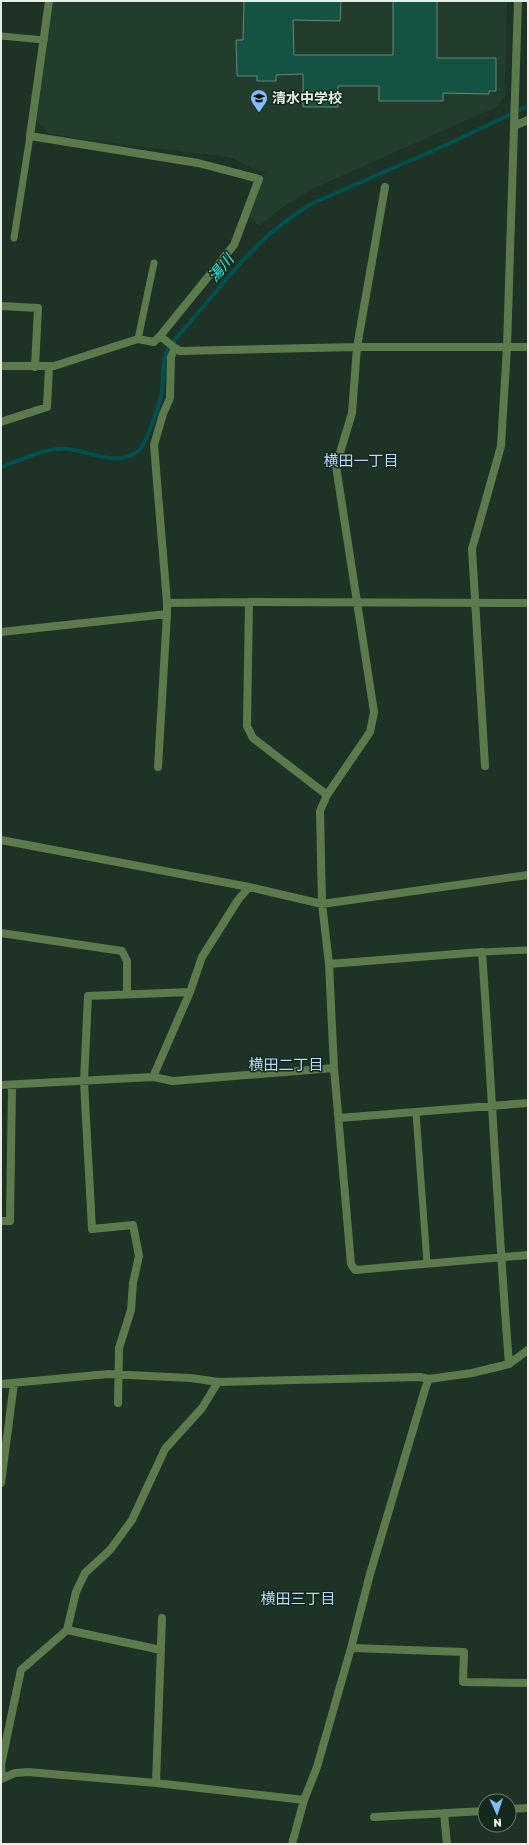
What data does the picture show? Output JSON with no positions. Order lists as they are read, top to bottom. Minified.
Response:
{"districts":["横田一丁目","横田二丁目","横田三丁目"],"water":["湯川"],"places":{"school or university":["清水中学校"]},"north":"bottom"}
